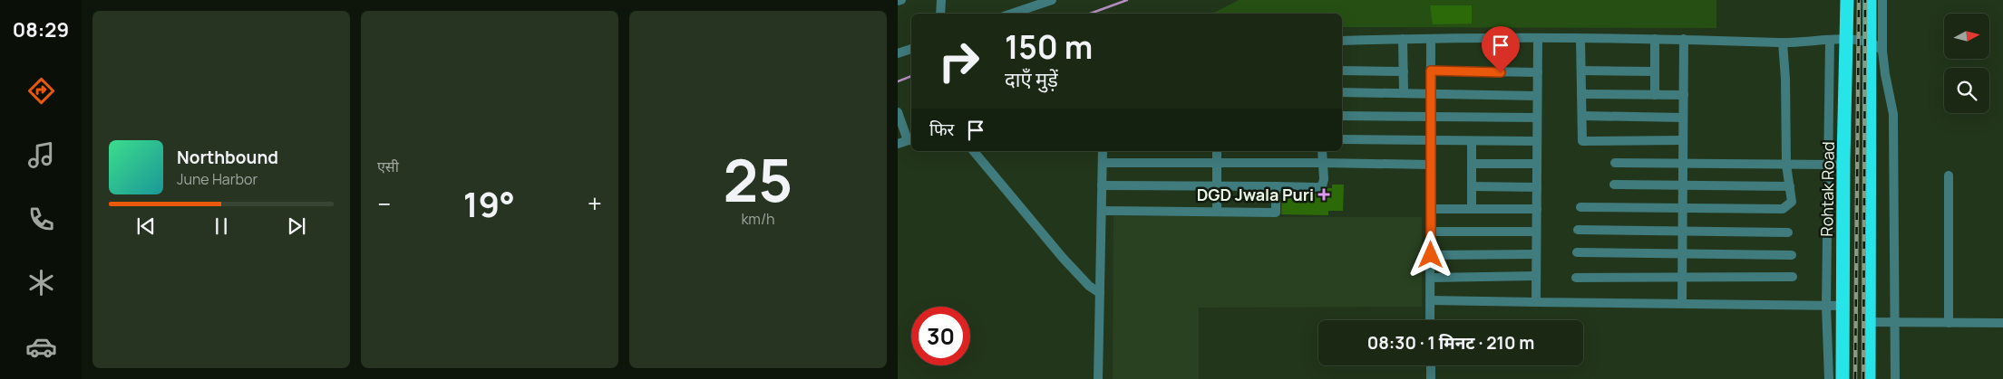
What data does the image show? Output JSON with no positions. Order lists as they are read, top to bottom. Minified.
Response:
{"streets":{"highway":["Rohtak Road"]},"places":{"health":["DGD Jwala Puri"]},"north":"right","page":{"tabs":"08:29","tile":["एसी",["25","km/h"]],"turn":["150 m","दाएँ मुड़ें"],"then":"फिर","song":["Northbound","June Harbor"],"heat":["−","19°","+"],"limit":"30","trip":"08:30 · 1 मिनट · 210 m"}}
